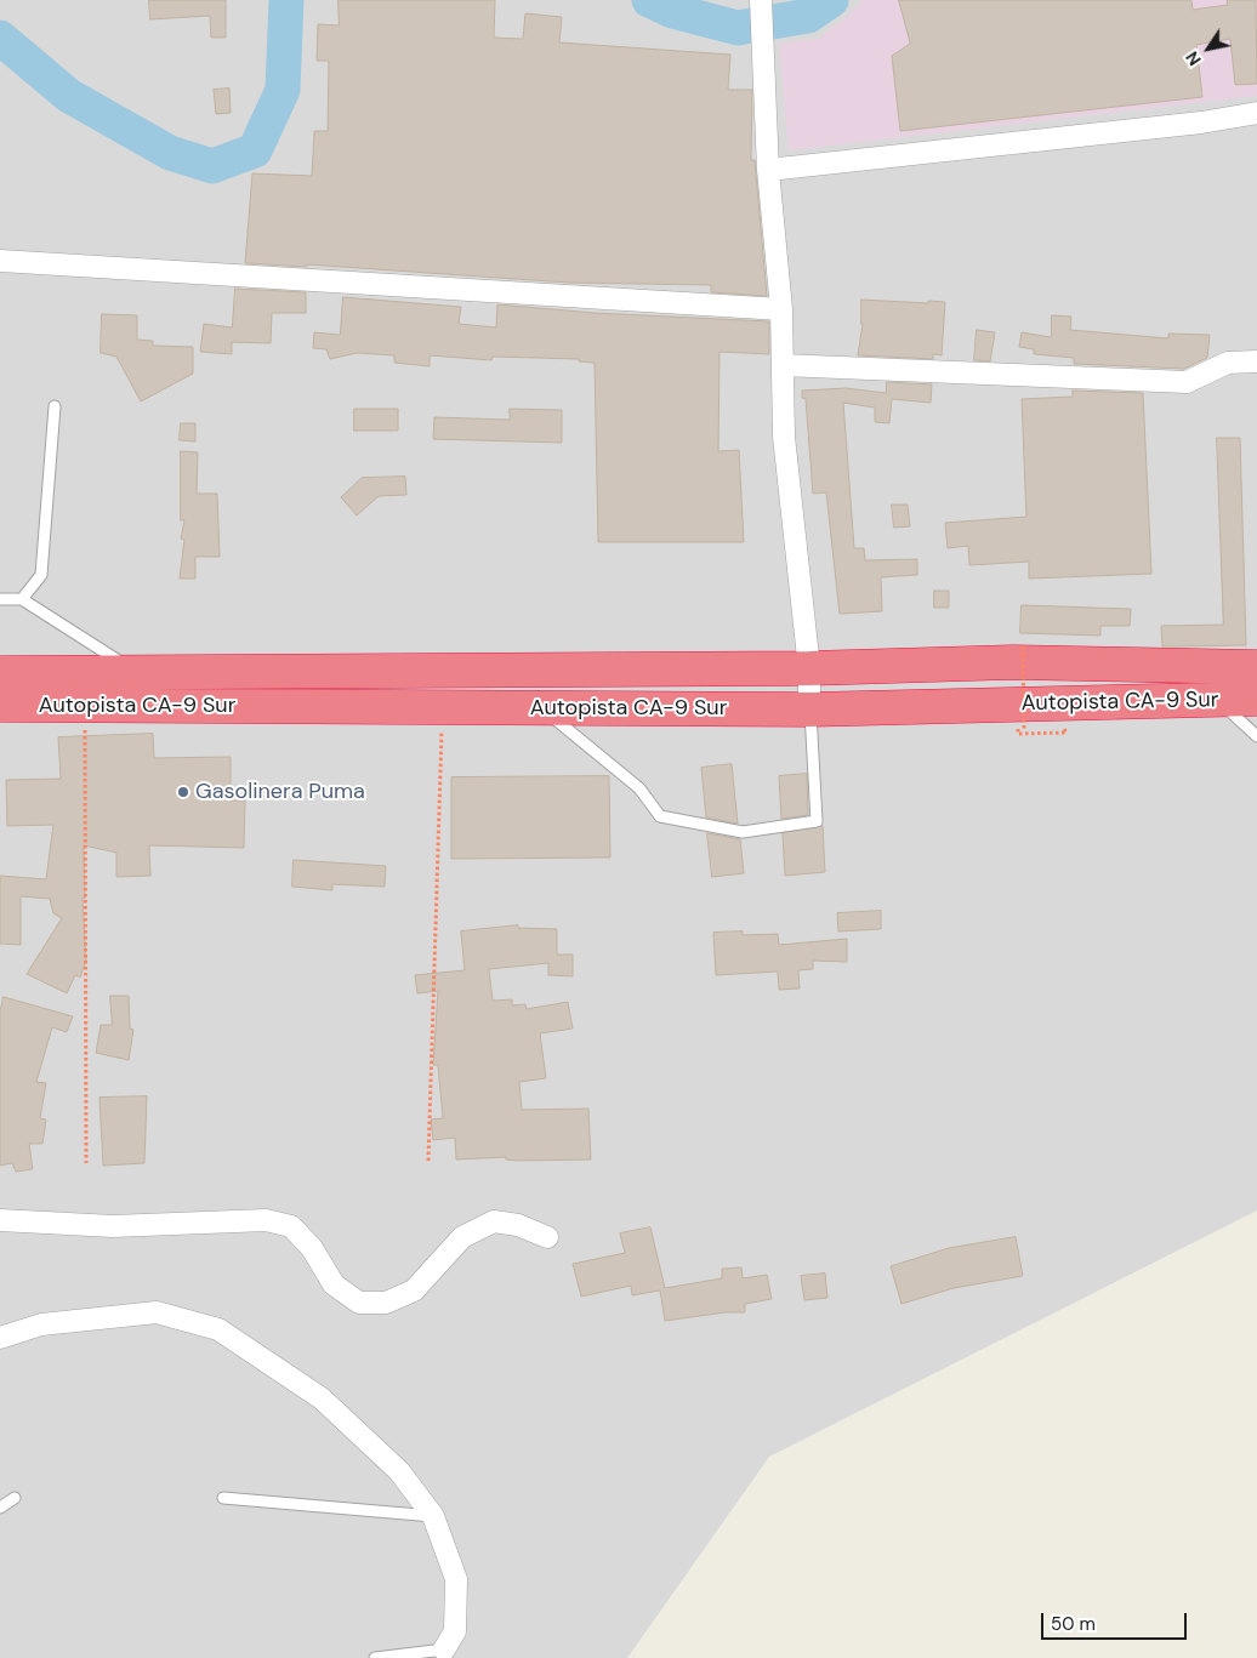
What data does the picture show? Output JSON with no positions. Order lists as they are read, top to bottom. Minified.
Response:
{"streets":{"highway":["Autopista CA-9 Sur"]},"places":["Gasolinera Puma"],"scale_bar":"50 m","north":"bottom left"}
